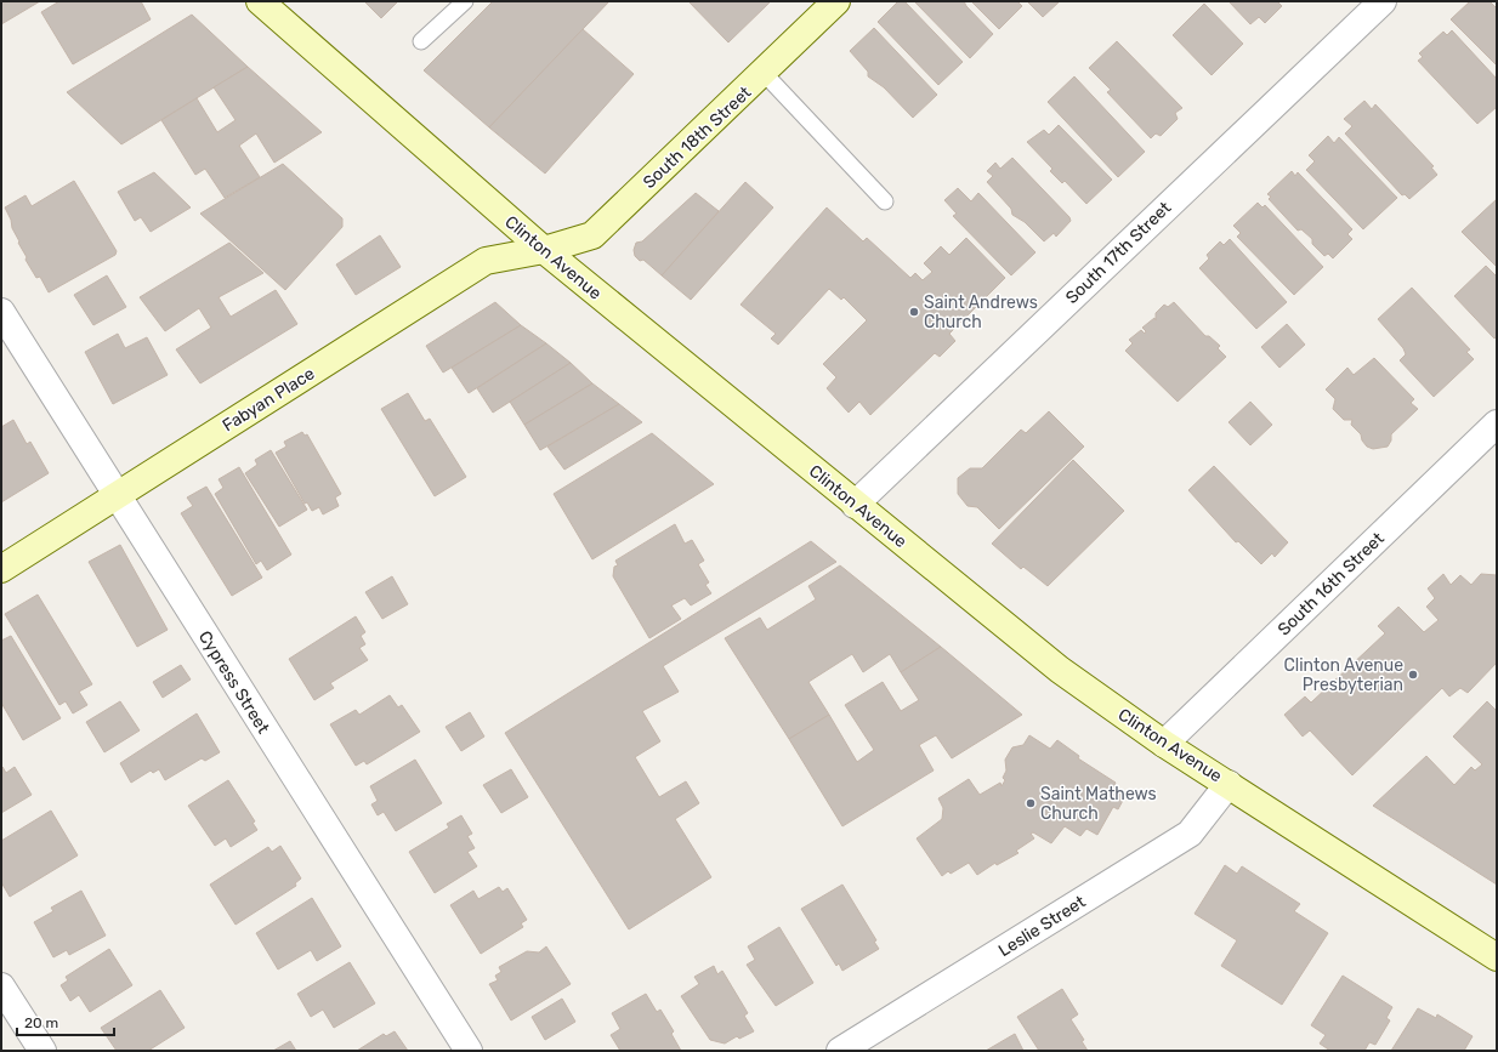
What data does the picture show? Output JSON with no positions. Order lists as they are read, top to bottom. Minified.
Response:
{"streets":{"main road":["South 18th Street","Clinton Avenue","Fabyan Place"],"street":["South 17th Street","South 16th Street","Cypress Street","Leslie Street"]},"crossings":[["South 18th Street","Clinton Avenue"],["South 18th Street","Fabyan Place"],["South 17th Street","Clinton Avenue"],["Clinton Avenue","Fabyan Place"],["Clinton Avenue","South 16th Street"],["Clinton Avenue","Leslie Street"],["Fabyan Place","Cypress Street"]],"places":["Saint Andrews Church","Clinton Avenue Presbyterian","Saint Mathews Church"],"scale_bar":"20 m"}
